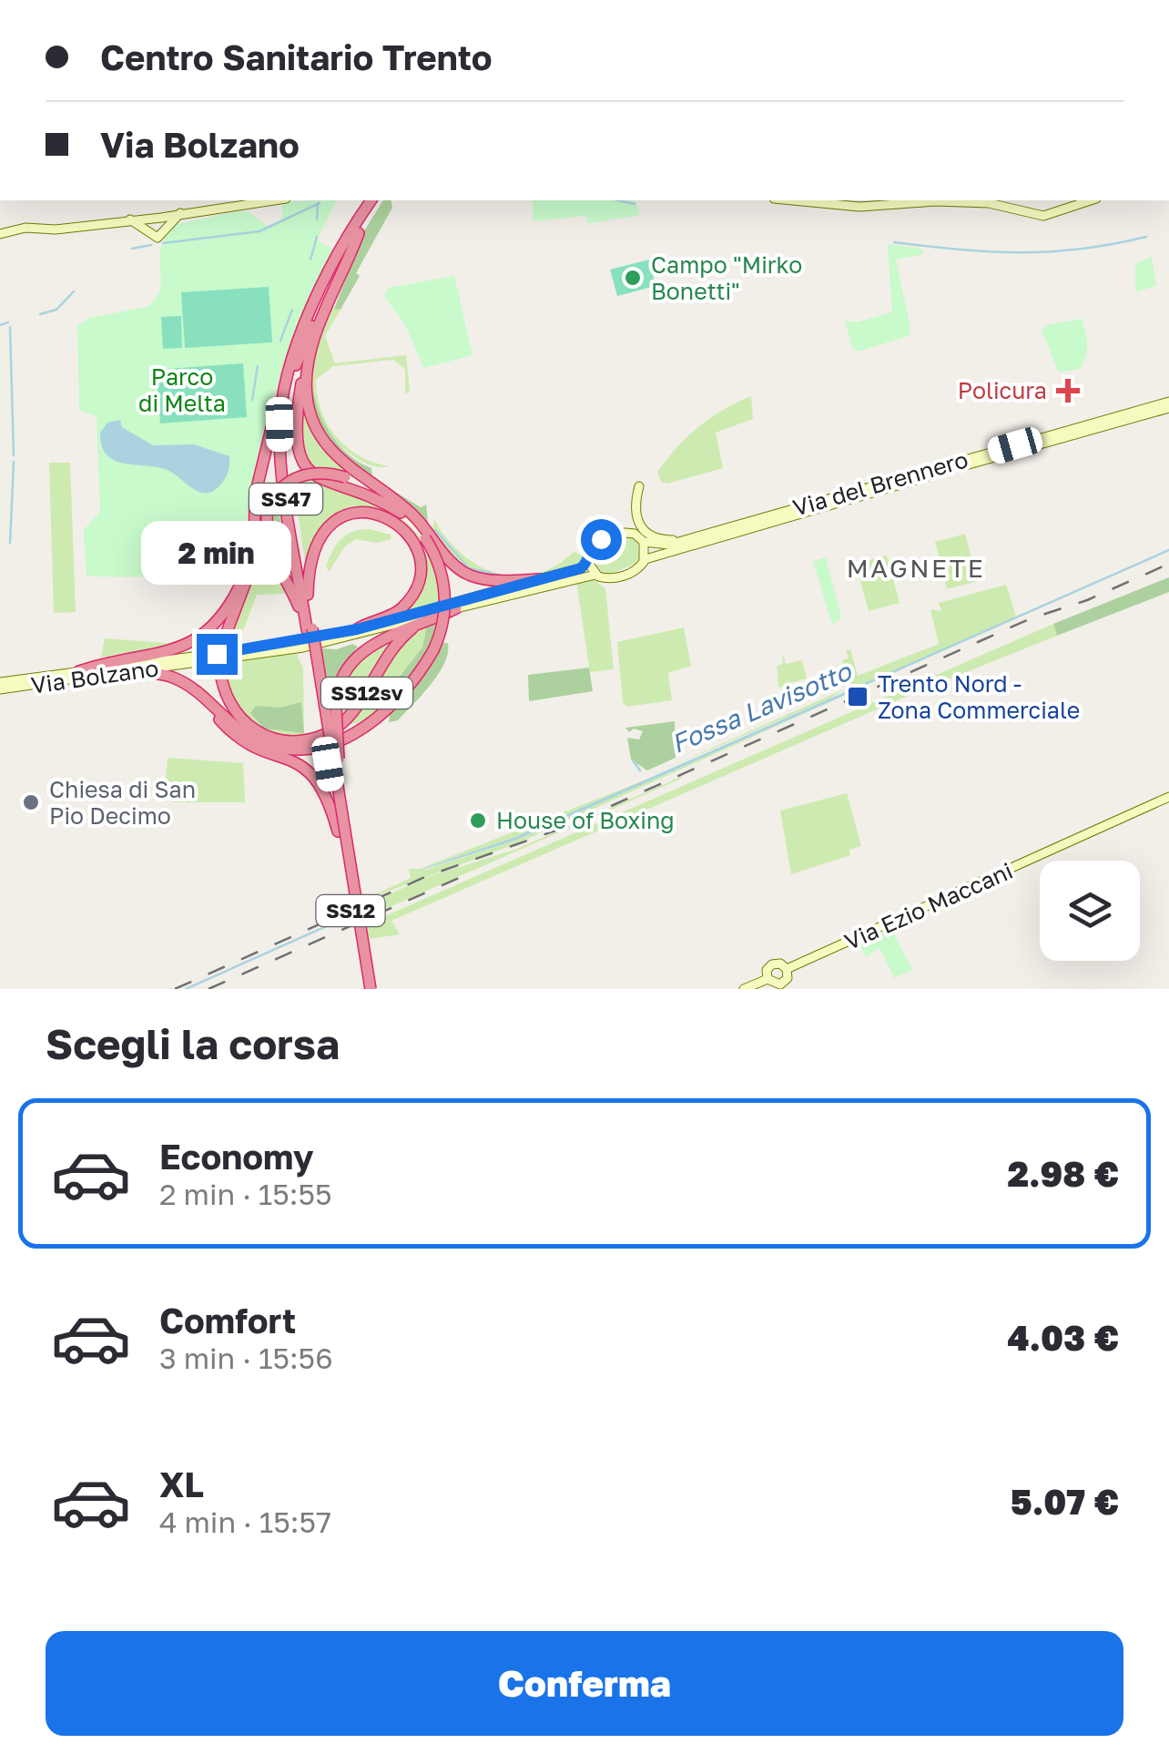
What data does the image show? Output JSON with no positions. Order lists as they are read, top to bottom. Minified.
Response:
{"streets":{"highway":["SS47","SS12sv","SS12"],"main road":["Via del Brennero","Via Bolzano","Via Ezio Maccani"]},"crossings":[["SS47","SS12sv"],["SS47","SS12"],["Via Bolzano","SS12sv"],["SS12sv","SS12"]],"districts":["MAGNETE"],"water":["Fossa Lavisotto"],"parks":["Parco di Melta"],"places":{"other":["Campo \"Mirko Bonetti\"","Chiesa di San Pio Decimo","House of Boxing"],"health":["Policura"],"transit":["Trento Nord - Zona Commerciale"]},"page":{"banner":["Centro Sanitario Trento","Via Bolzano"],"bubble":"2 min","heading":"Scegli la corsa","list":[{"name":"Economy","note":"2 min · 15:55","value":"2.98 €"},{"name":"Comfort","note":"3 min · 15:56","value":"4.03 €"},{"name":"XL","note":"4 min · 15:57","value":"5.07 €"}],"buttons":"Conferma"}}
